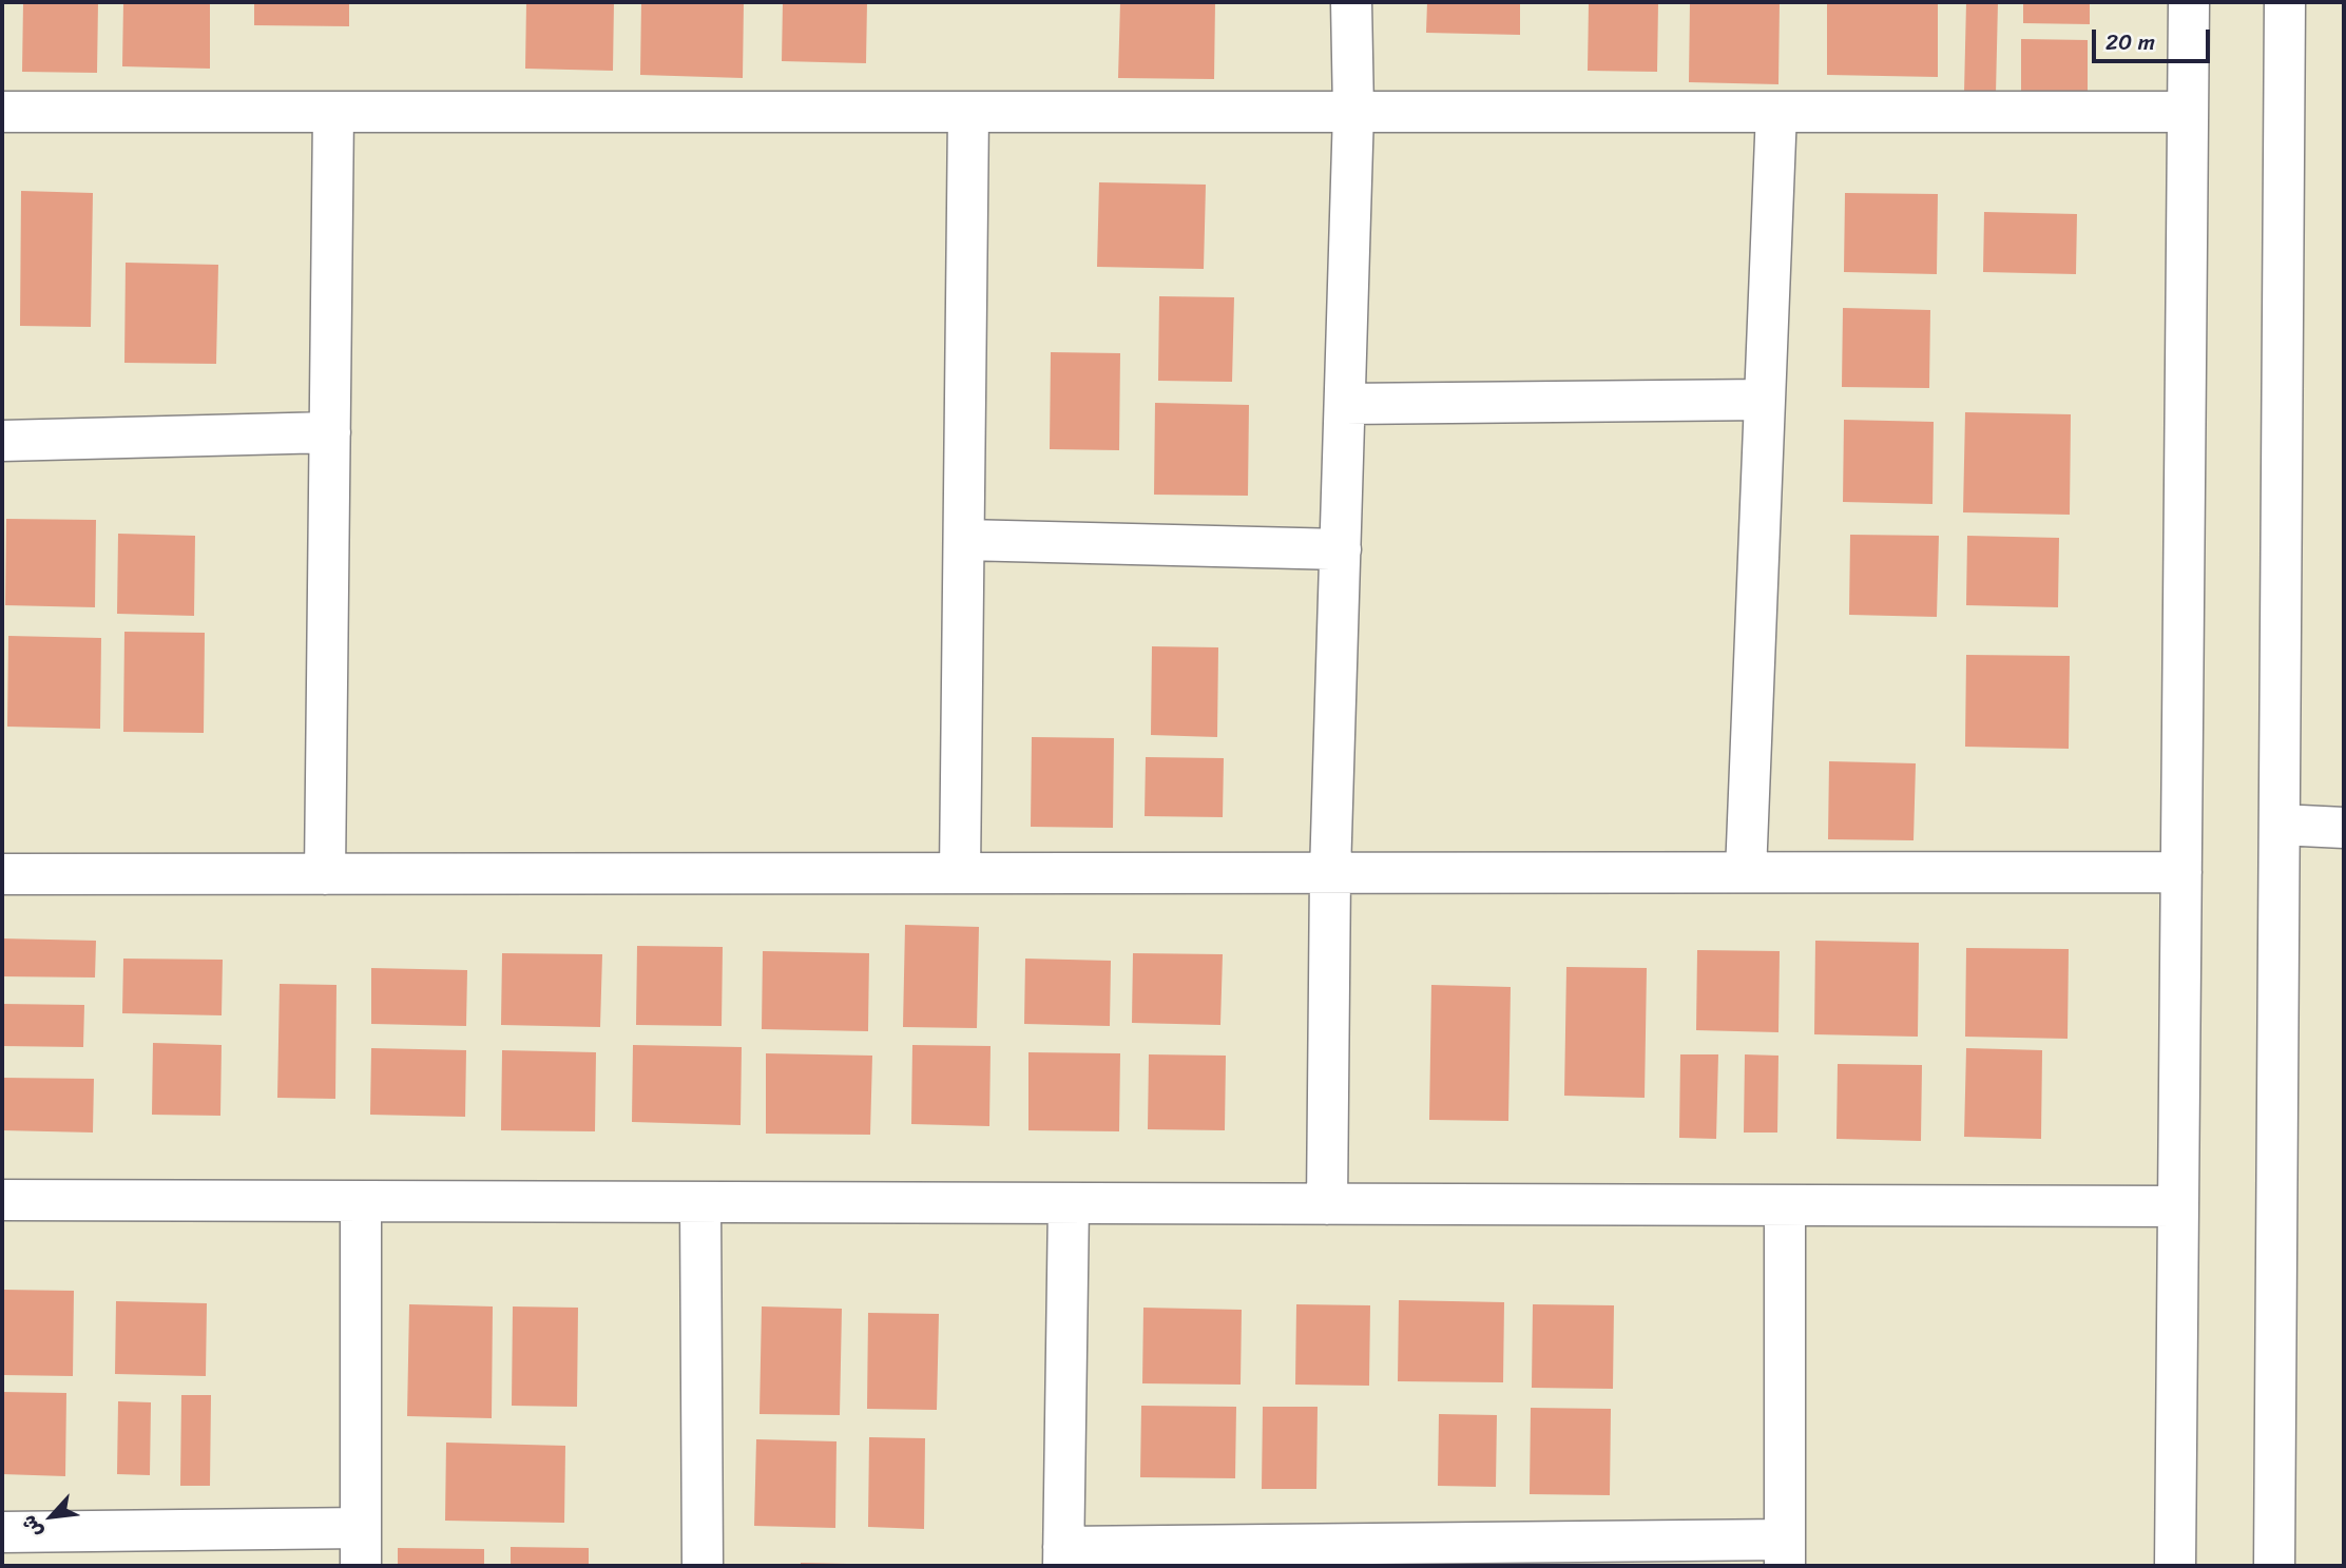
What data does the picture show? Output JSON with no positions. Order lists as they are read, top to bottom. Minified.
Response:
{"scale_bar":"20 m","north":"bottom left"}
